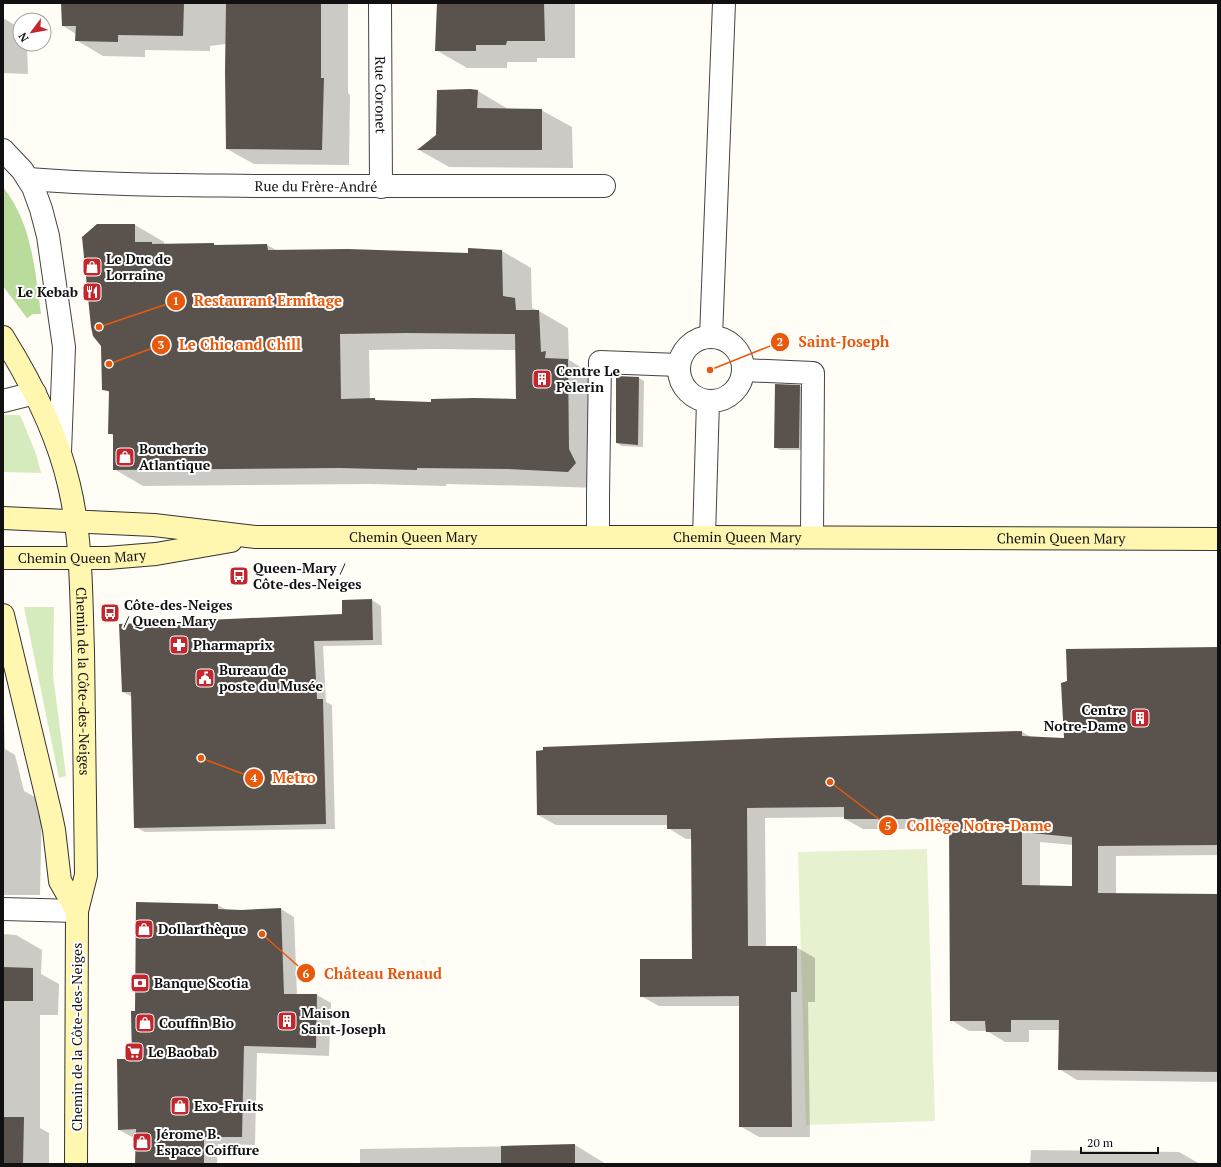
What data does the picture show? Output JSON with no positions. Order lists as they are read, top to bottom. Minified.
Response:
{"streets":{"street":["Rue Coronet","Rue du Frère-André","Chemin Queen Mary","Chemin de la Côte-des-Neiges"]},"crossings":[["Rue Coronet","Rue du Frère-André"],["Rue du Frère-André","Chemin de la Côte-des-Neiges"],["Chemin Queen Mary","Chemin de la Côte-des-Neiges"]],"places":{"shop":["Le Duc de Lorraine","Boucherie Atlantique","Dollarthèque","Couffin Bio","Exo-Fruits","Jérome B. Espace Coiffure"],"restaurant":["Le Kebab"],"other":["Restaurant Ermitage","Le Chic and Chill","Saint-Joseph","Metro","Collège Notre-Dame","Château Renaud"],"building":["Centre Le Pèlerin","Centre Notre-Dame","Maison Saint-Joseph"],"bus stop":["Queen-Mary / Côte-des-Neiges","Côte-des-Neiges / Queen-Mary"],"pharmacy":["Pharmaprix"],"public building":["Bureau de poste du Musée"],"bank":["Banque Scotia"],"supermarket":["Le Baobab"]},"scale_bar":"20 m","north":"bottom left"}
